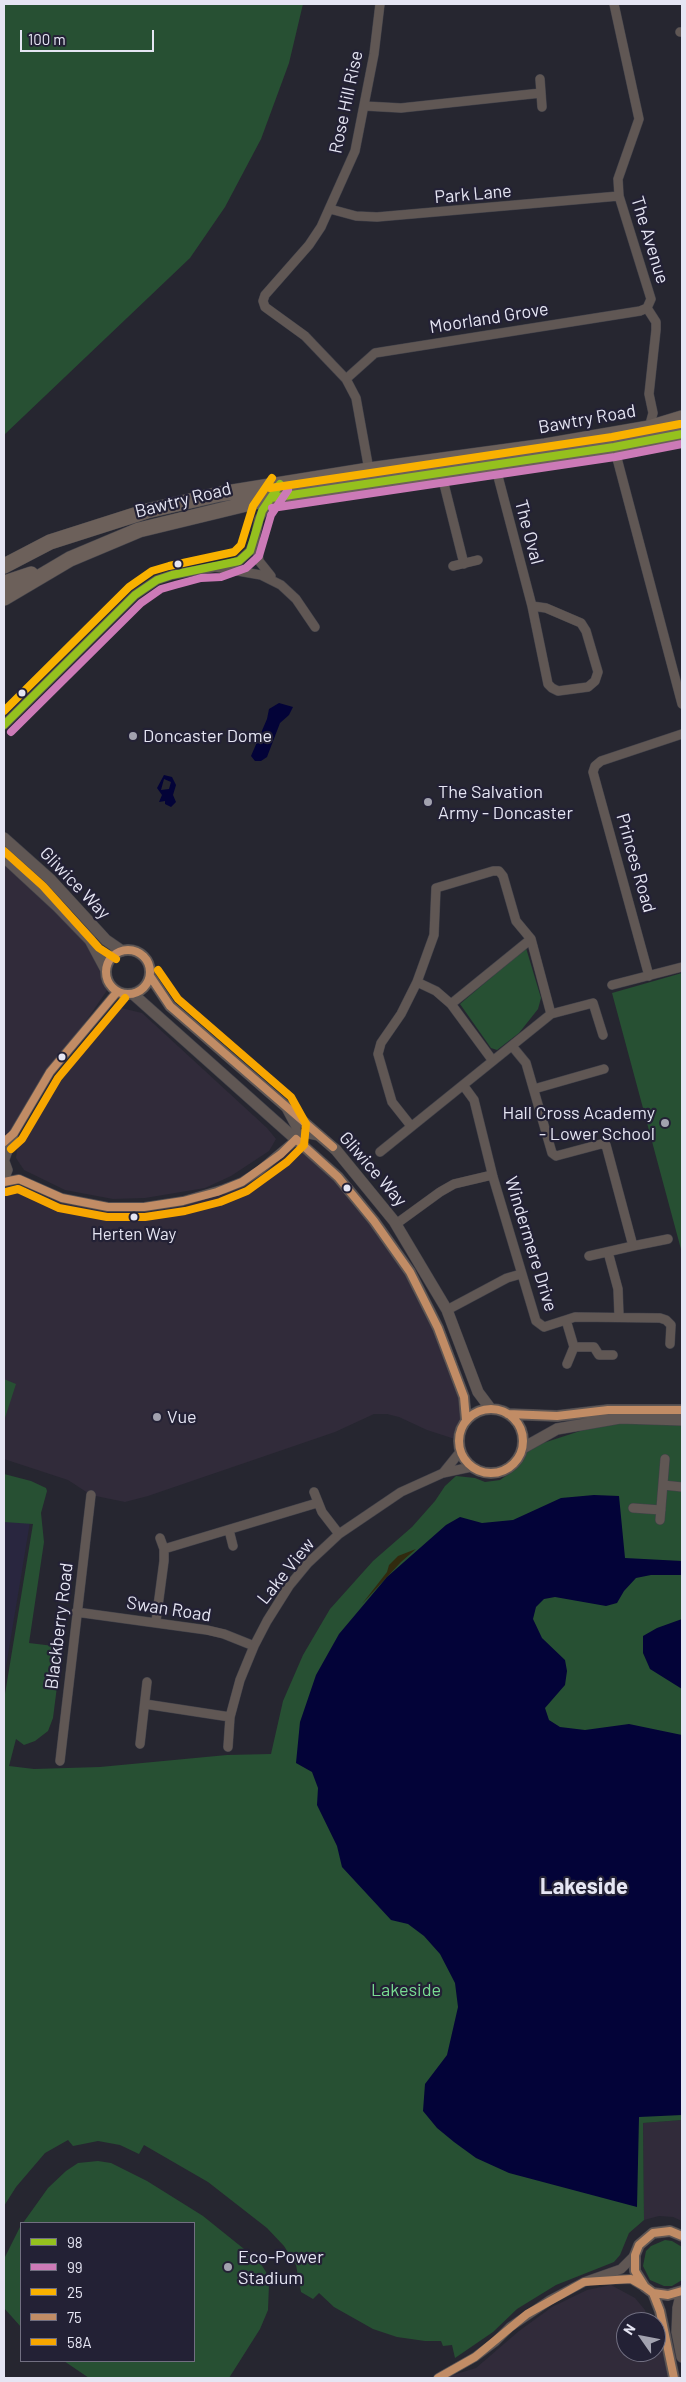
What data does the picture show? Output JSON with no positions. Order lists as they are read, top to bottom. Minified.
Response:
{"streets":{"highway":["Bawtry Road"],"street":["Rose Hill Rise","Park Lane","The Avenue","Moorland Grove","The Oval","Princes Road","Gliwice Way","Windermere Drive","Lake View","Swan Road","Blackberry Road"]},"crossings":[["Rose Hill Rise","Park Lane"],["Rose Hill Rise","Moorland Grove"],["Rose Hill Rise","Bawtry Road"],["Park Lane","The Avenue"],["The Avenue","Moorland Grove"],["The Avenue","Bawtry Road"],["Bawtry Road","The Oval"],["Gliwice Way","Lake View"],["Lake View","Swan Road"],["Swan Road","Blackberry Road"]],"districts":["Lakeside"],"parks":["Lakeside"],"places":["Doncaster Dome","The Salvation Army - Doncaster","Hall Cross Academy - Lower School","Herten Way","Vue","Eco-Power Stadium"],"lines":["transit line 25","transit line 98","transit line 99","transit line 58A","transit line 75"],"legend":["98","99","25","75","58A"],"scale_bar":"100 m","north":"top left"}
